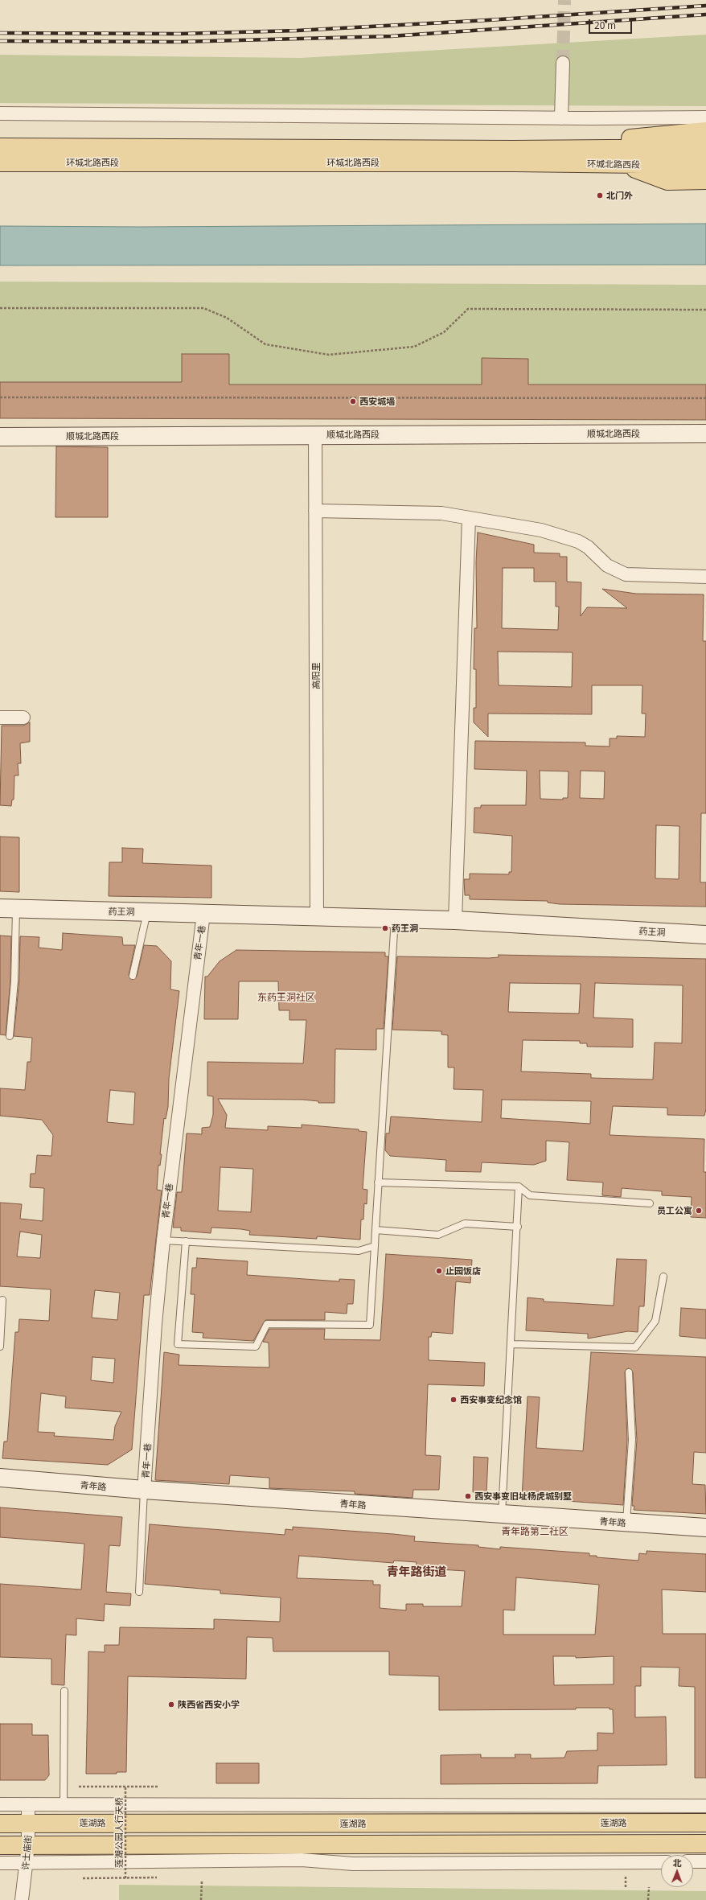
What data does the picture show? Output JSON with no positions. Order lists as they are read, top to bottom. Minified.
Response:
{"streets":{"main road":["环城北路西段","莲湖路"],"street":["顺城北路西段","高阳里","药王洞","青年一巷","青年路","许士庙街"],"path":["莲湖公园人行天桥"]},"crossings":[["顺城北路西段","高阳里"],["高阳里","药王洞"],["药王洞","青年一巷"],["青年一巷","青年路"],["莲湖路","许士庙街"]],"districts":["东药王洞社区","青年路第二社区","青年路街道"],"places":["北门外","西安城墙","药王洞","员工公寓","止园饭店","西安事变纪念馆","西安事变旧址杨虎城别墅","陕西省西安小学"],"scale_bar":"20 m","north":"top"}
